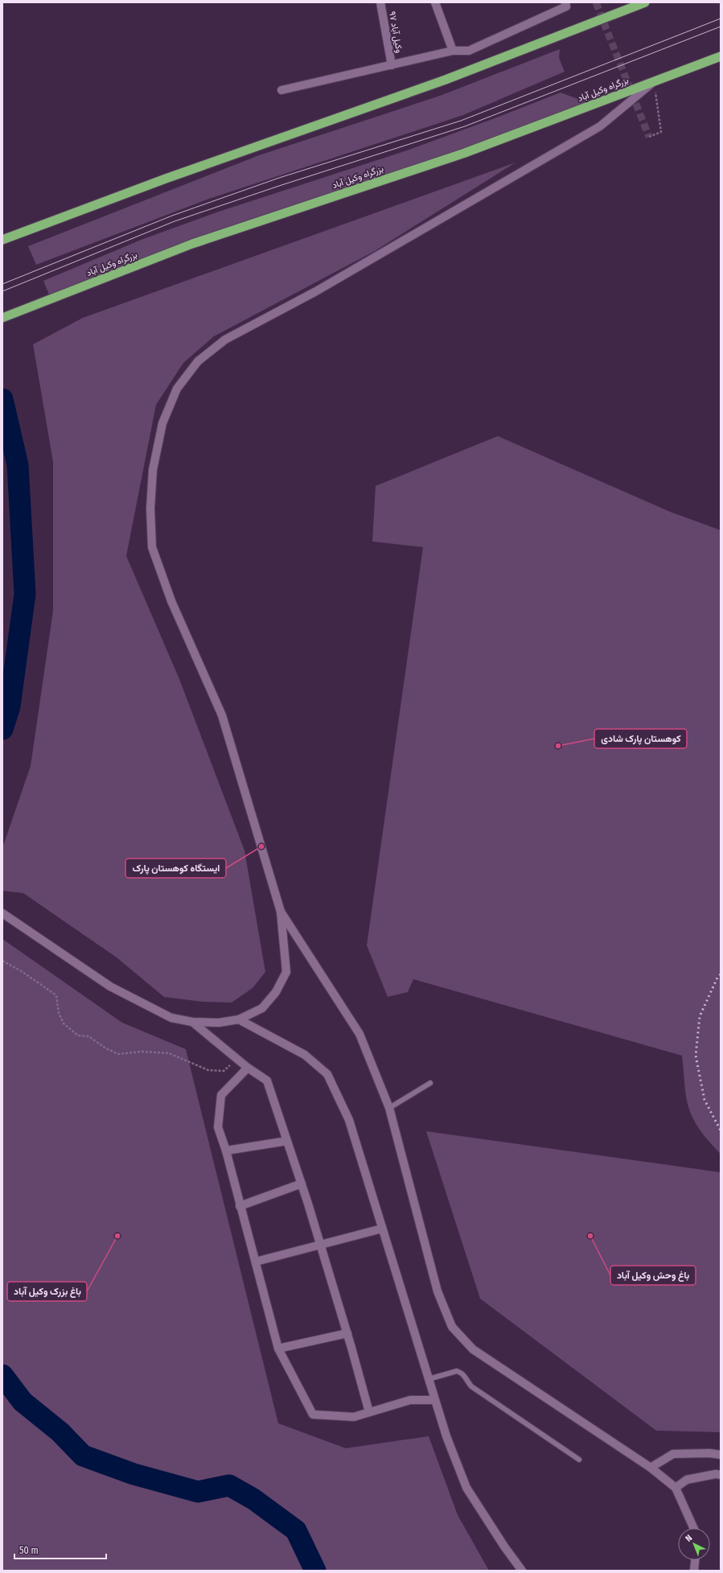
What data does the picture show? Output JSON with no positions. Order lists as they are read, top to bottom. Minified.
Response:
{"streets":{"highway":["بزرگراه وکیل آباد"],"street":["وکیل آباد ۹۷"]},"places":["کوهستان پارک شادی","ایستگاه کوهستان پارک","باغ بزرک وکیل آباد","باغ وحش وکیل آباد"],"scale_bar":"50 m","north":"top left"}
